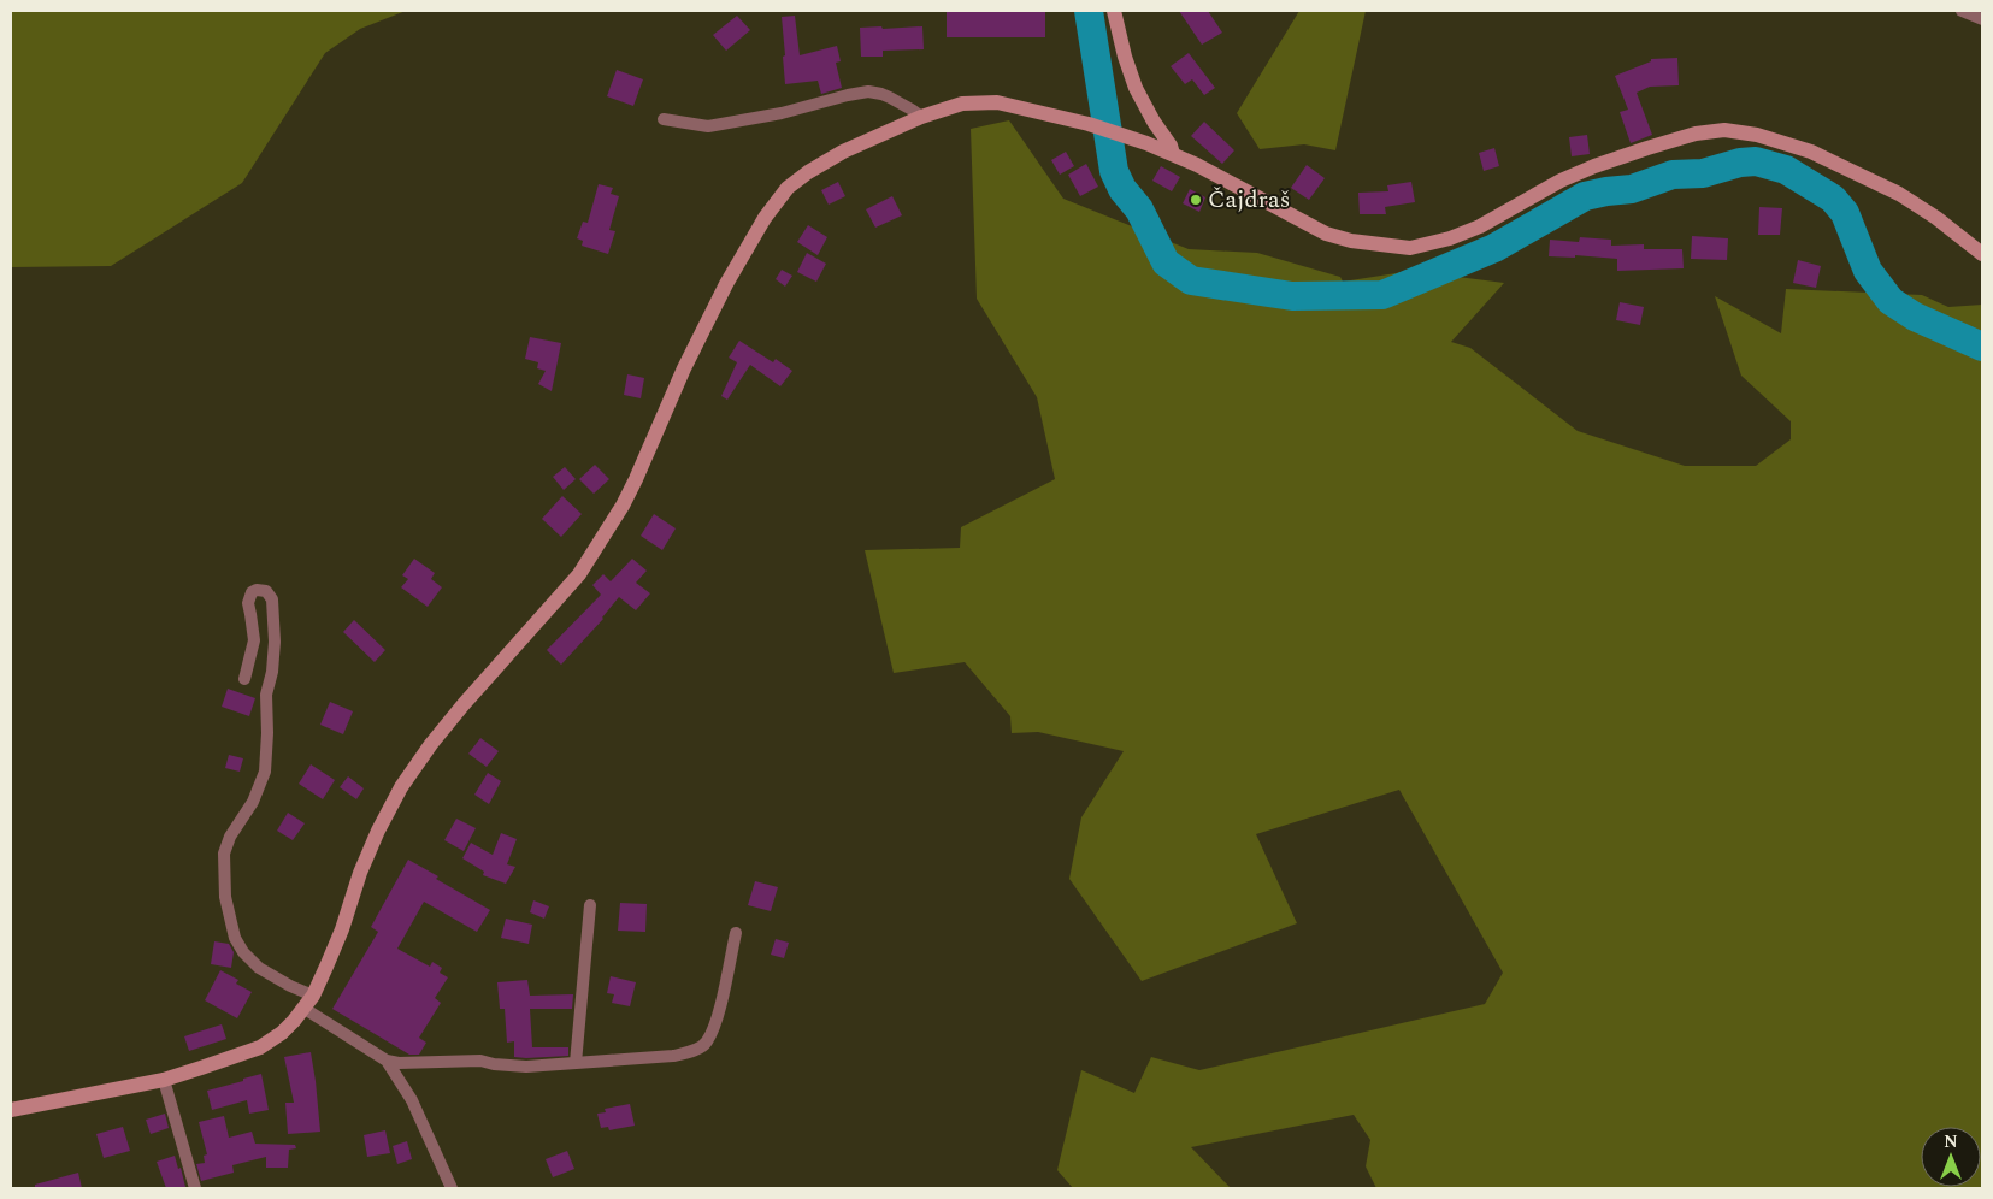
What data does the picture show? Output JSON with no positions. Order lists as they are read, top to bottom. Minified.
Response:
{"places":["Čajdraš"],"north":"top"}
